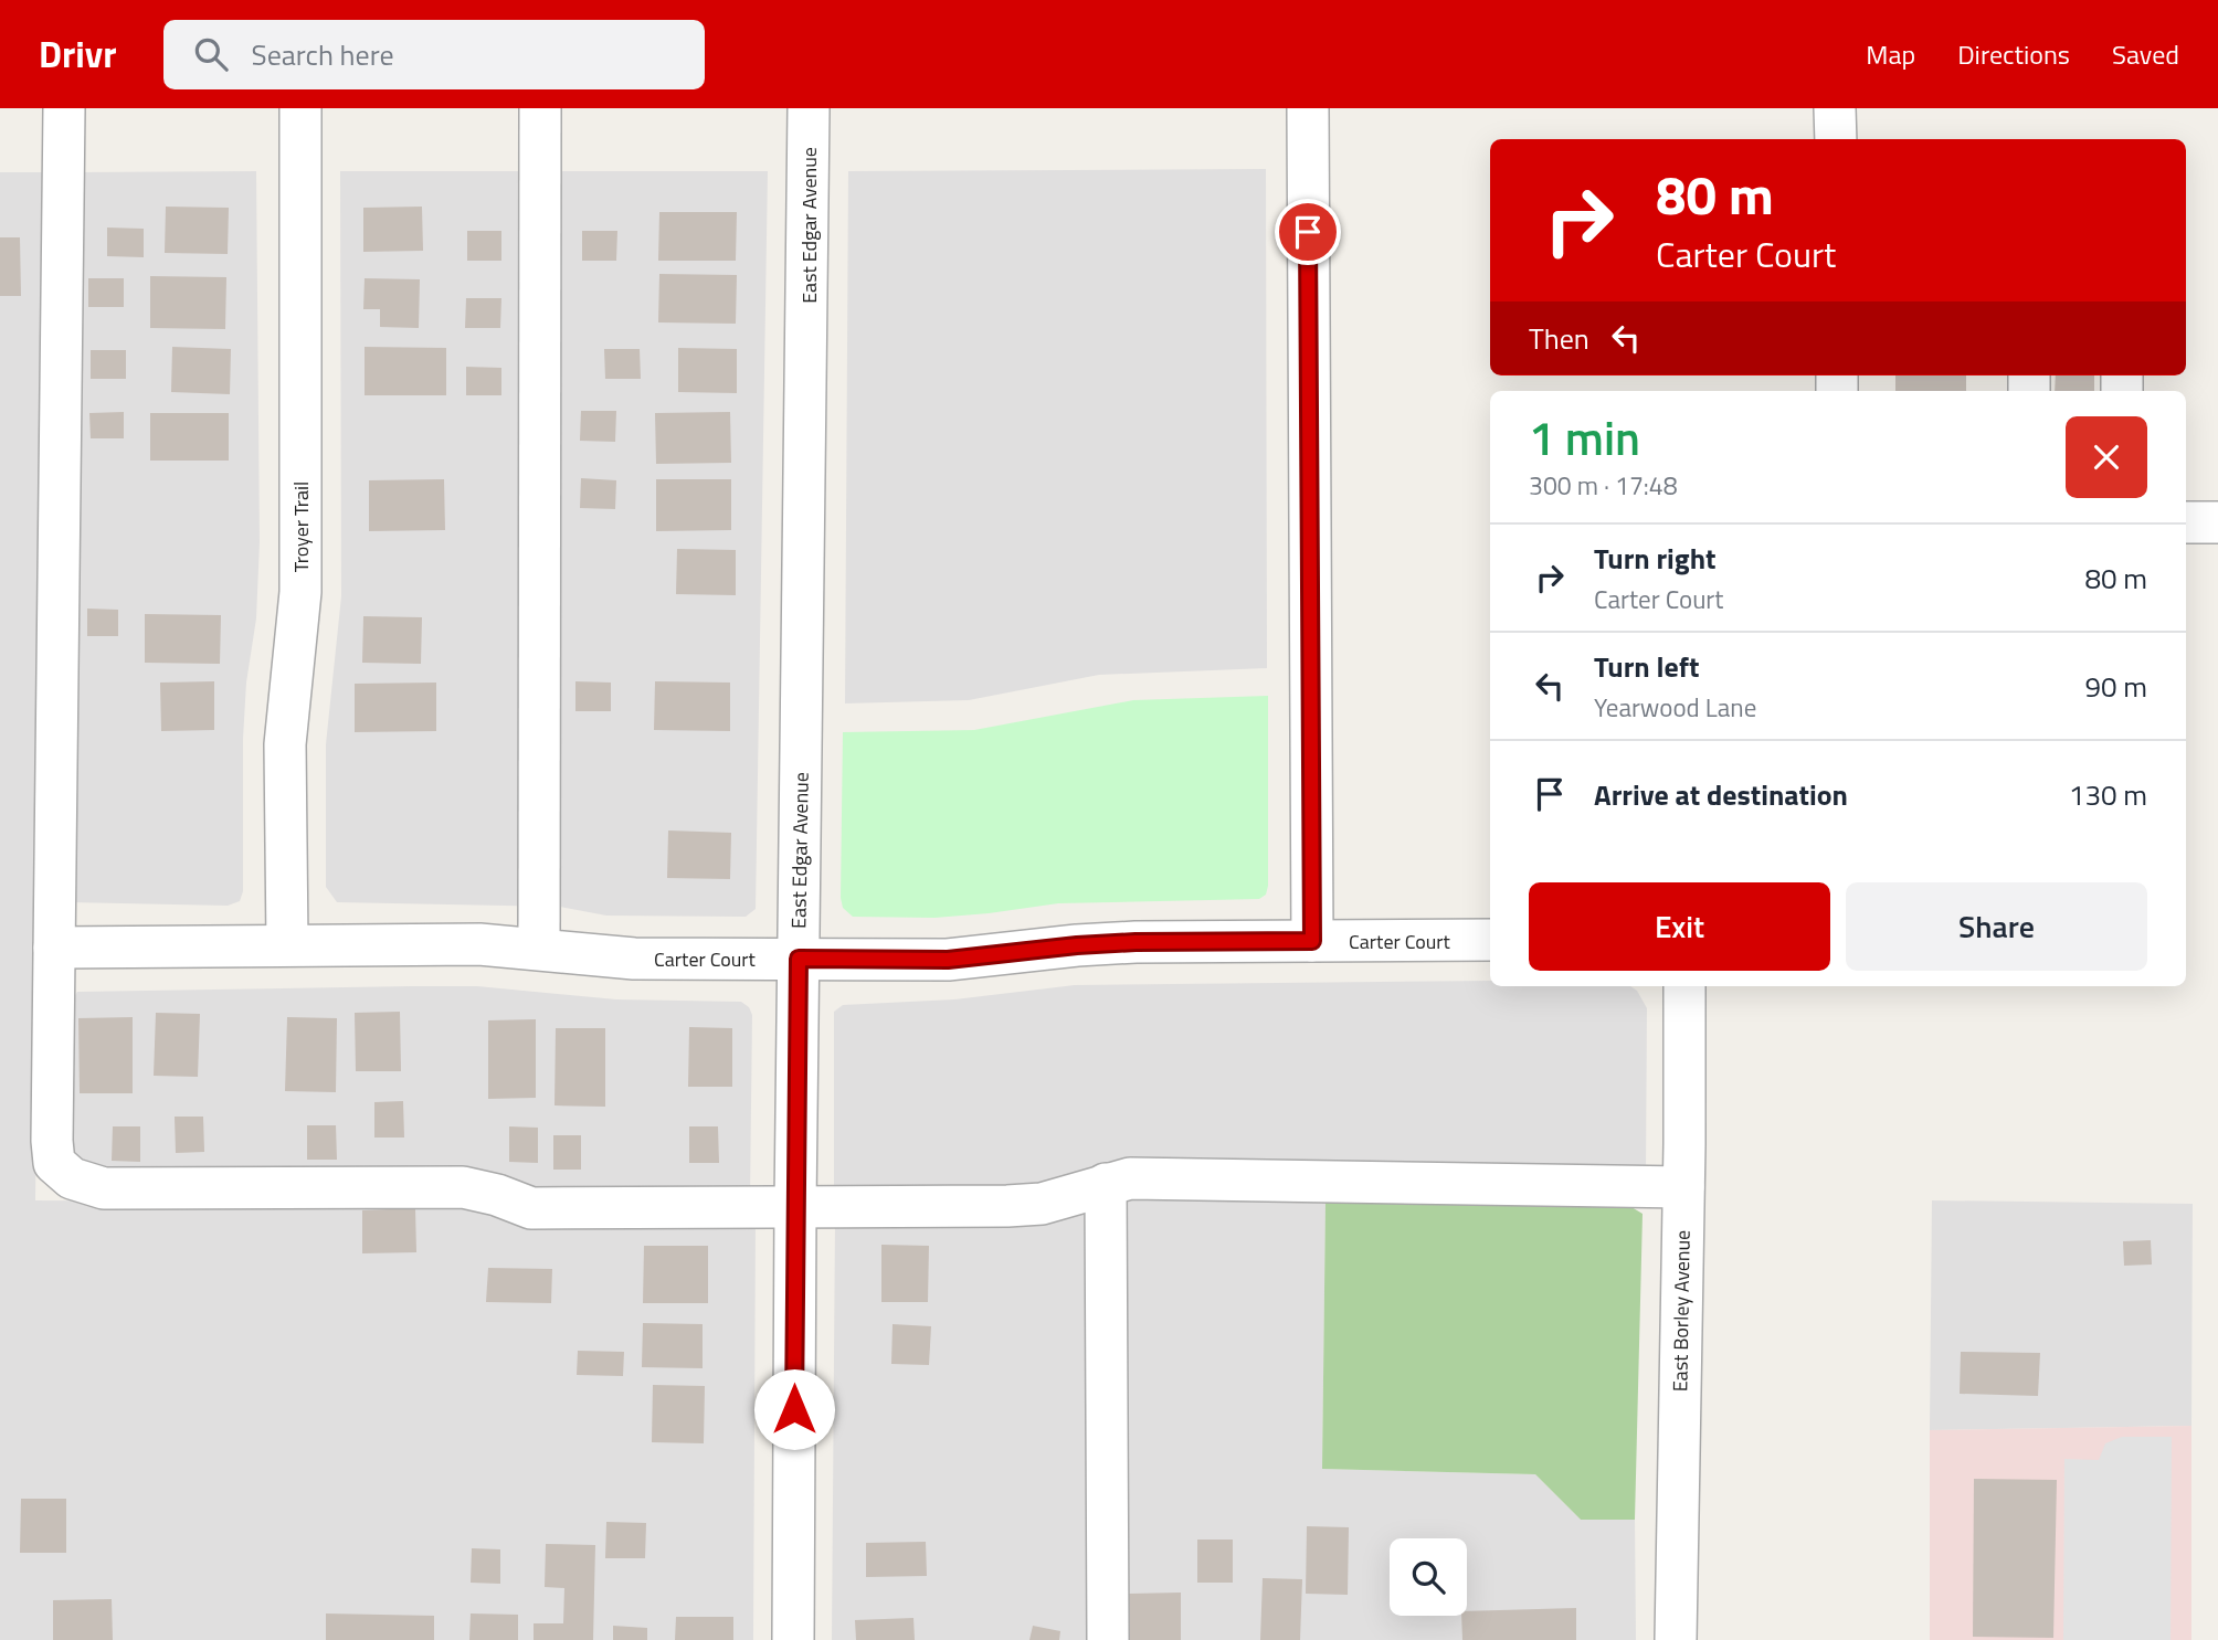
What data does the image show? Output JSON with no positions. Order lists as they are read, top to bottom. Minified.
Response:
{"streets":{"street":["East Edgar Avenue","Troyer Trail","Carter Court","East Borley Avenue"]},"crossings":[["East Edgar Avenue","Carter Court"],["Troyer Trail","Carter Court"]],"page":{"header":"Drivr","search":"Search here","nav":["Map","Directions","Saved"],"turn":["80 m","Carter Court"],"then":"Then","heading":["1 min","300 m · 17:48"],"list":[{"name":"Turn right","note":"Carter Court","value":"80 m"},{"name":"Turn left","note":"Yearwood Lane","value":"90 m"},{"name":"Arrive at destination","value":"130 m"}],"buttons":["Exit","Share"]}}
